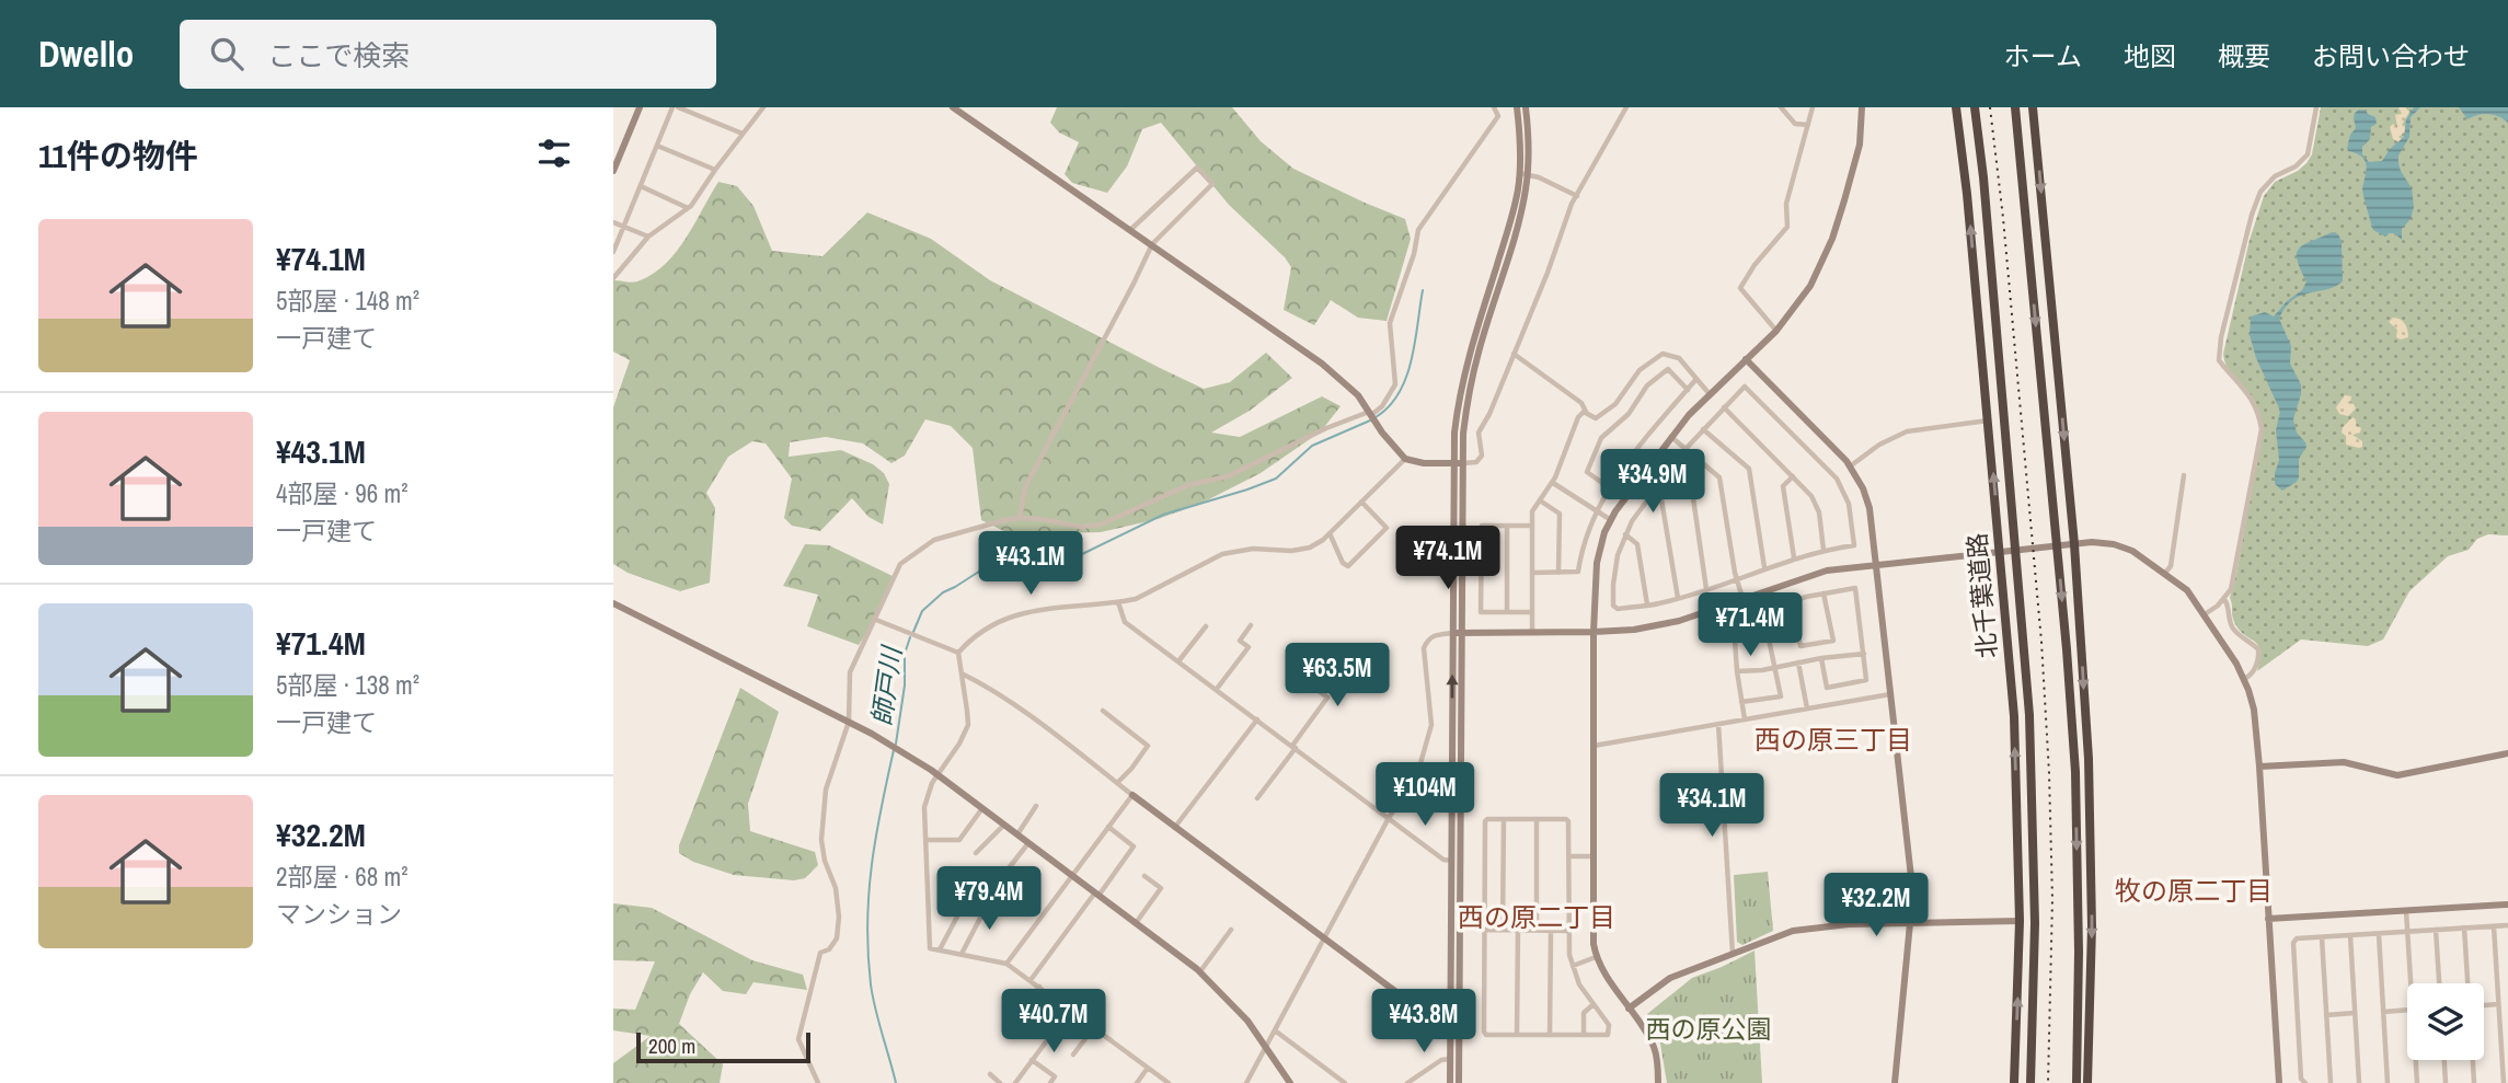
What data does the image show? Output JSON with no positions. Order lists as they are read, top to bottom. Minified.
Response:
{"streets":{"highway":["北千葉道路"]},"districts":["西の原三丁目","牧の原二丁目","西の原二丁目"],"water":["師戸川"],"parks":["西の原公園"],"scale_bar":"200 m","page":{"header":"Dwello","search":"ここで検索","nav":["ホーム","地図","概要","お問い合わせ"],"heading":"11件の物件","list":[{"name":"¥74.1M","note":"5部屋 · 148 m² · 一戸建て"},{"name":"¥43.1M","note":"4部屋 · 96 m² · 一戸建て"},{"name":"¥71.4M","note":"5部屋 · 138 m² · 一戸建て"},{"name":"¥32.2M","note":"2部屋 · 68 m² · マンション"}],"price":["¥34.9M","¥74.1M","¥43.1M","¥71.4M","¥63.5M","¥104M","¥34.1M","¥79.4M","¥32.2M","¥40.7M","¥43.8M"],"scale":"200 m"}}
